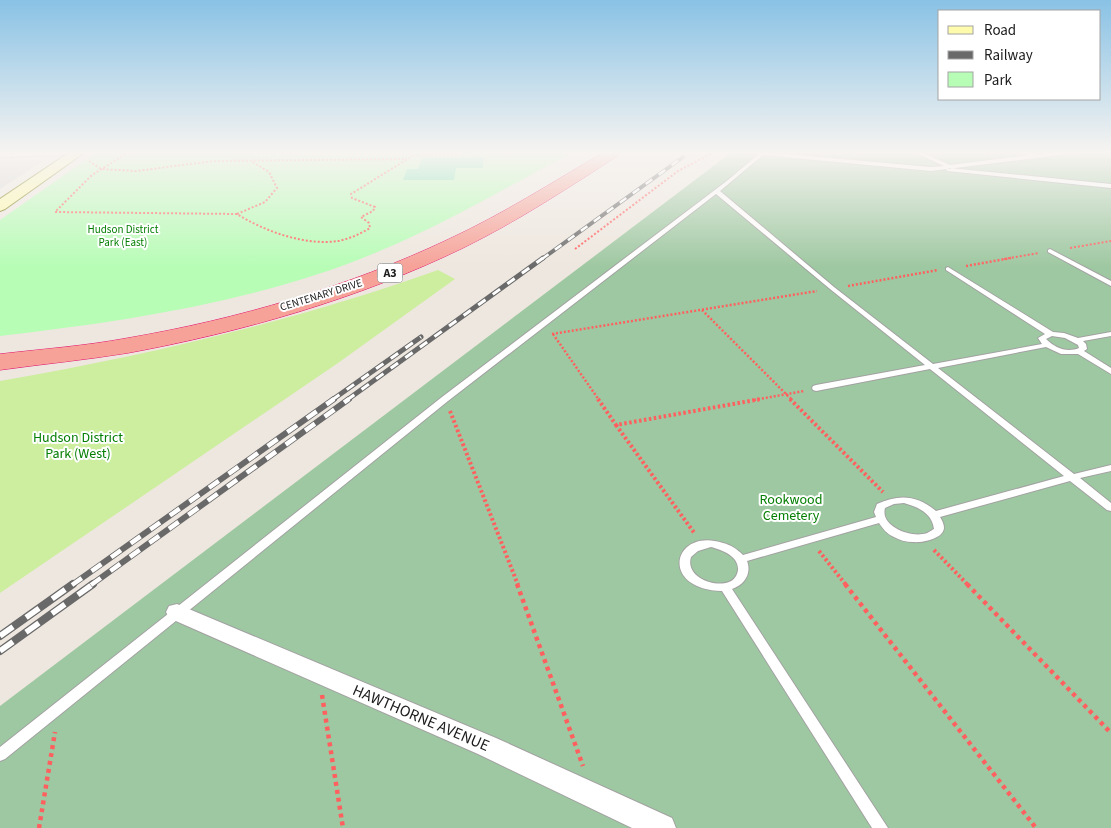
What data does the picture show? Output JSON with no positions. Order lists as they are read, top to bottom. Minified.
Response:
{"streets":{"highway":["A3","CENTENARY DRIVE"],"street":["HAWTHORNE AVENUE"]},"parks":["Hudson District Park (East)","Hudson District Park (West)","Rookwood Cemetery"],"legend":["Road","Railway","Park"]}
